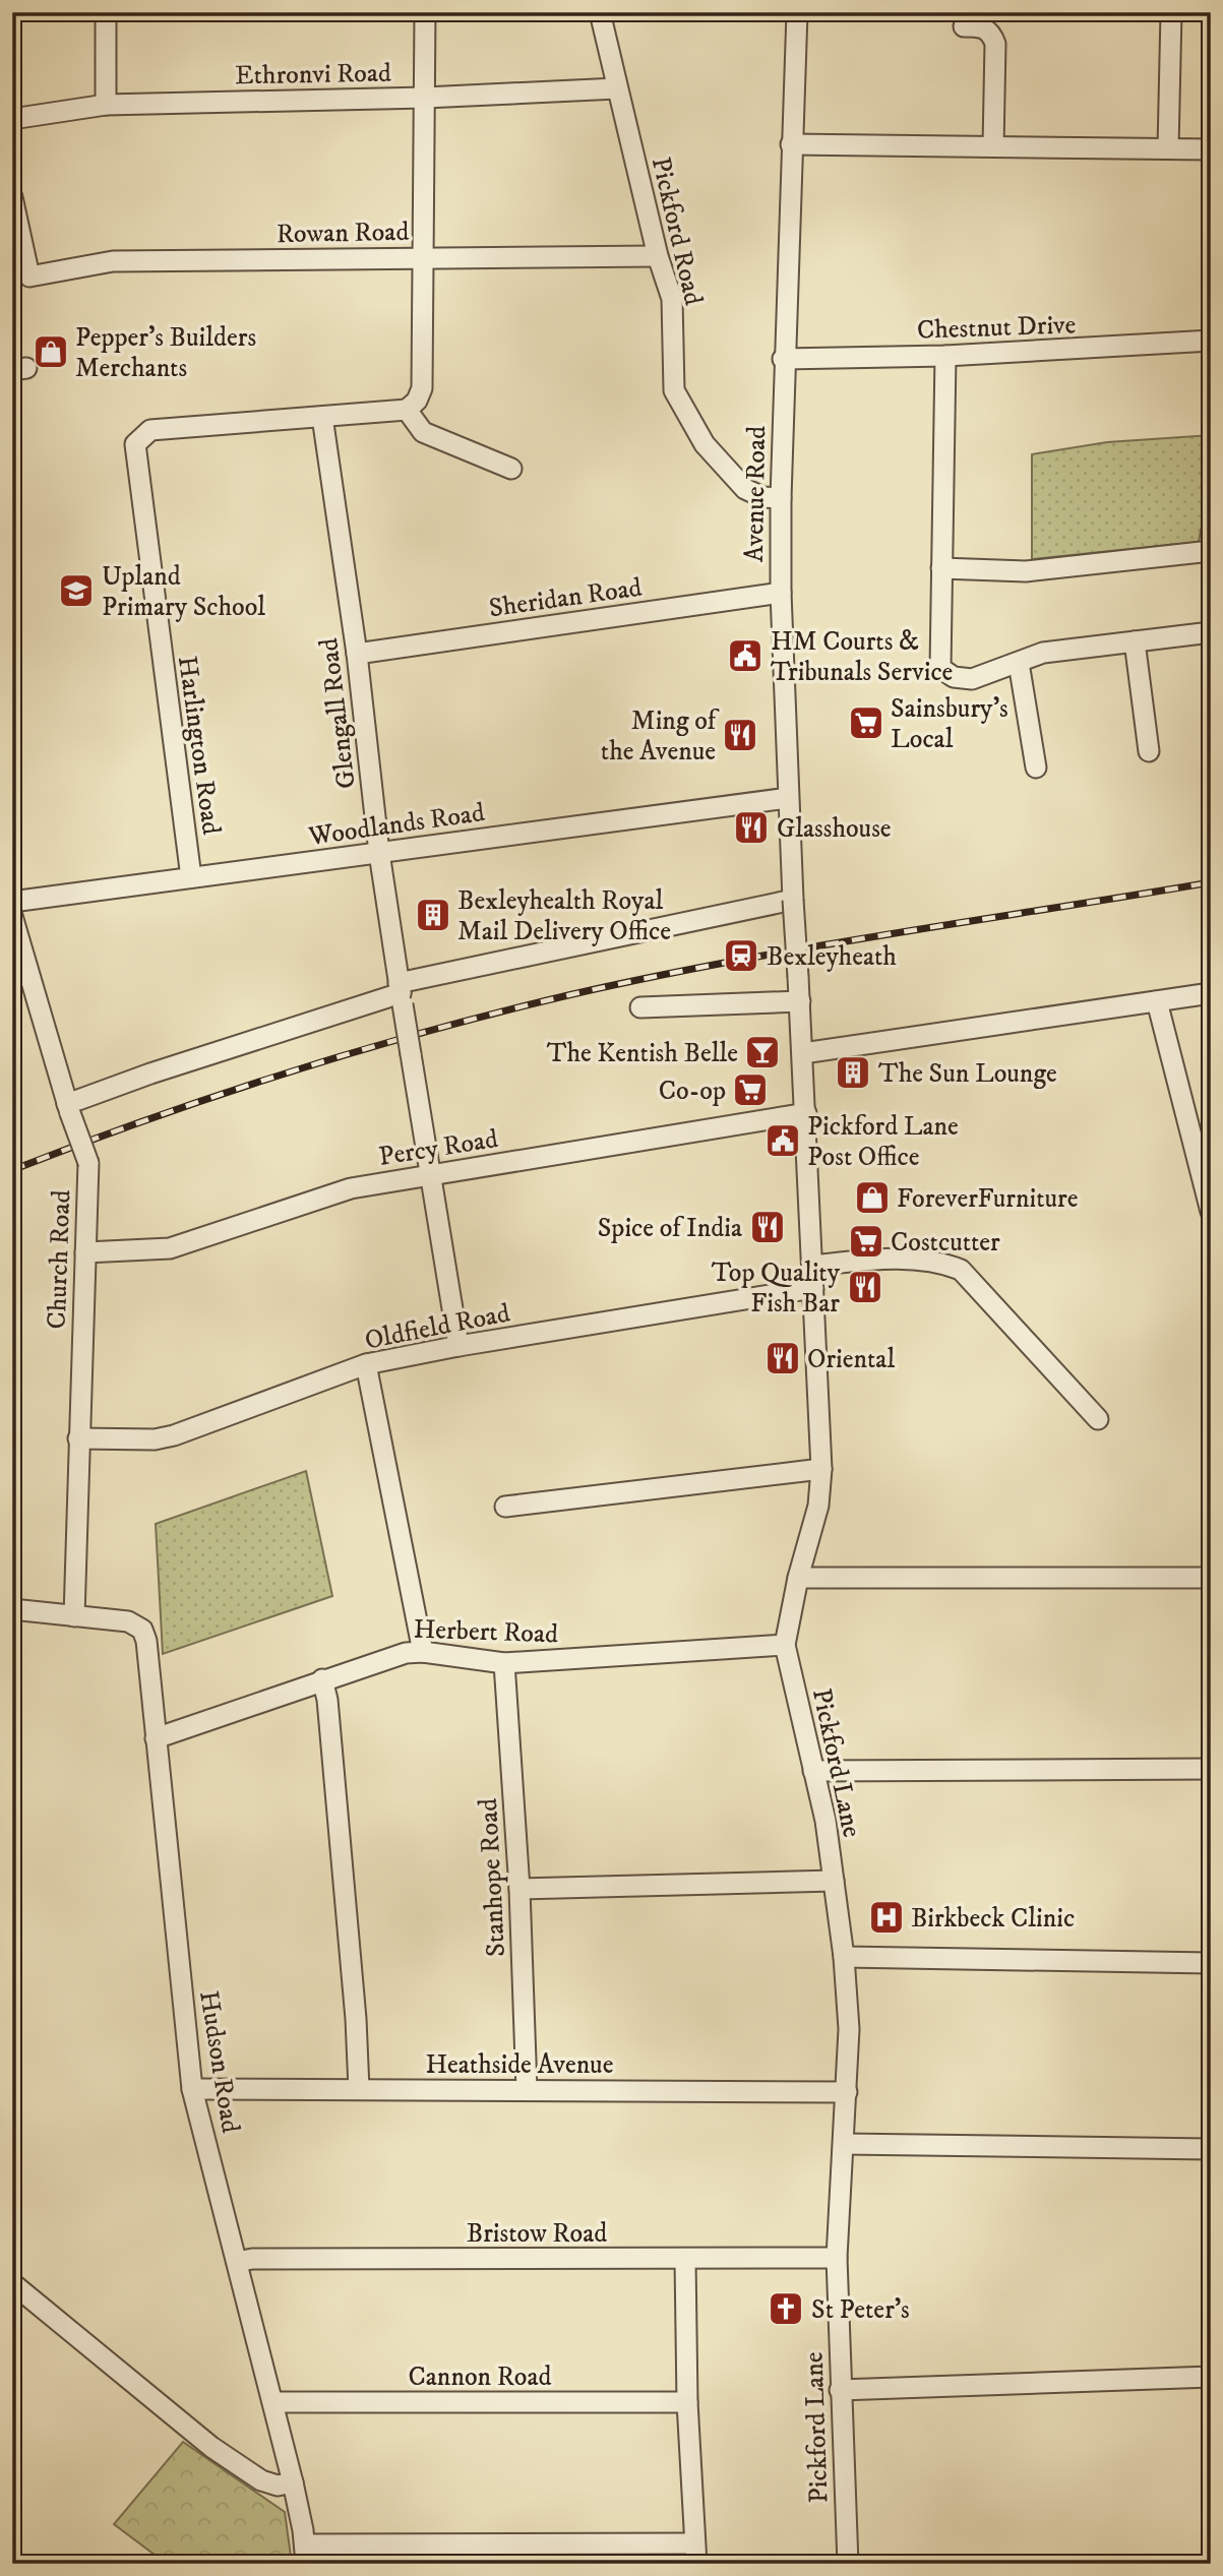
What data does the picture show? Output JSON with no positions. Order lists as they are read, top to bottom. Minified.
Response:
{"streets":{"street":["Ethronvi Road","Pickford Road","Rowan Road","Chestnut Drive","Avenue Road","Sheridan Road","Glengall Road","Harlington Road","Woodlands Road","Percy Road","Church Road","Oldfield Road","Herbert Road","Pickford Lane","Stanhope Road","Hudson Road","Heathside Avenue","Bristow Road","Cannon Road"]},"crossings":[["Ethronvi Road","Pickford Road"],["Pickford Road","Rowan Road"],["Pickford Road","Avenue Road"],["Chestnut Drive","Avenue Road"],["Avenue Road","Sheridan Road"],["Avenue Road","Woodlands Road"],["Avenue Road","Pickford Lane"],["Sheridan Road","Glengall Road"],["Glengall Road","Harlington Road"],["Glengall Road","Woodlands Road"],["Glengall Road","Percy Road"],["Glengall Road","Oldfield Road"],["Harlington Road","Woodlands Road"],["Percy Road","Church Road"],["Percy Road","Pickford Lane"],["Church Road","Oldfield Road"],["Church Road","Hudson Road"],["Oldfield Road","Pickford Lane"],["Herbert Road","Pickford Lane"],["Herbert Road","Stanhope Road"],["Herbert Road","Hudson Road"],["Pickford Lane","Heathside Avenue"],["Pickford Lane","Bristow Road"],["Stanhope Road","Heathside Avenue"],["Hudson Road","Heathside Avenue"],["Hudson Road","Bristow Road"],["Hudson Road","Cannon Road"]],"places":{"shop":["Pepper's Builders Merchants","ForeverFurniture"],"school or university":["Upland Primary School"],"public building":["HM Courts & Tribunals Service","Pickford Lane Post Office"],"supermarket":["Sainsbury's Local","Co-op","Costcutter"],"restaurant":["Ming of the Avenue","Glasshouse","Spice of India","Top Quality Fish Bar","Oriental"],"building":["Bexleyhealth Royal Mail Delivery Office","The Sun Lounge"],"station":["Bexleyheath"],"bar":["The Kentish Belle"],"hospital":["Birkbeck Clinic"],"church":["St Peter's"]}}
